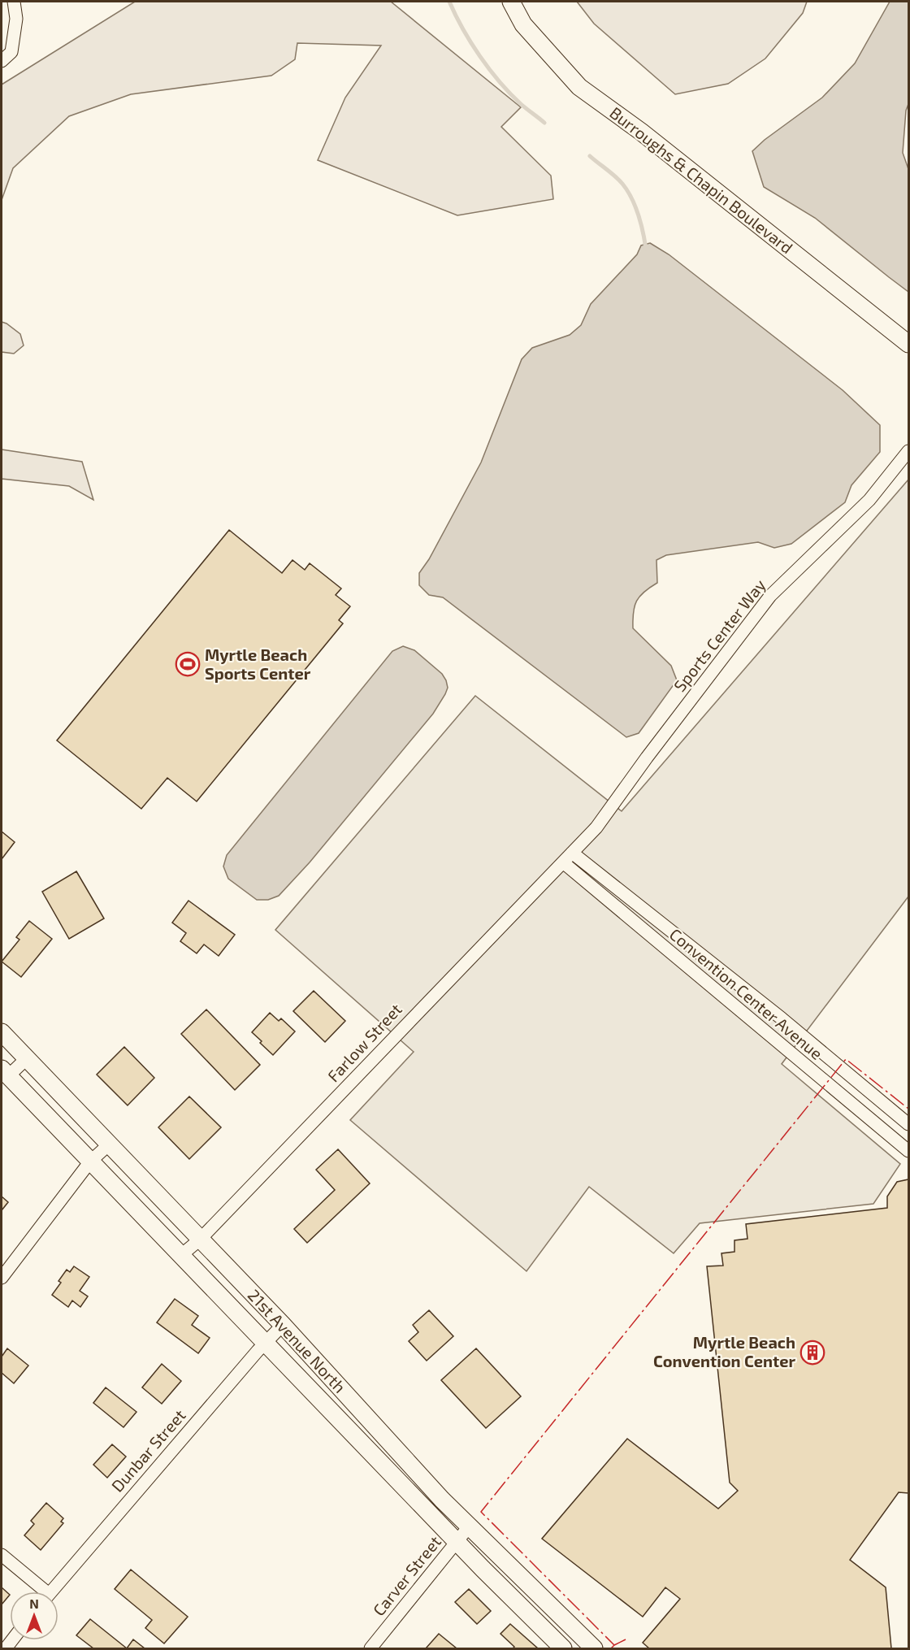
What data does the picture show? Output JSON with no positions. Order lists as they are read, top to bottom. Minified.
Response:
{"streets":{"main road":["Burroughs & Chapin Boulevard","21st Avenue North"],"street":["Sports Center Way","Convention Center Avenue","Farlow Street","Dunbar Street","Carver Street"]},"crossings":[["Sports Center Way","Convention Center Avenue"],["Sports Center Way","Farlow Street"],["Convention Center Avenue","Farlow Street"],["Farlow Street","21st Avenue North"],["21st Avenue North","Dunbar Street"],["21st Avenue North","Carver Street"]],"places":{"sports":["Myrtle Beach Sports Center"],"building":["Myrtle Beach Convention Center"]},"north":"top"}
